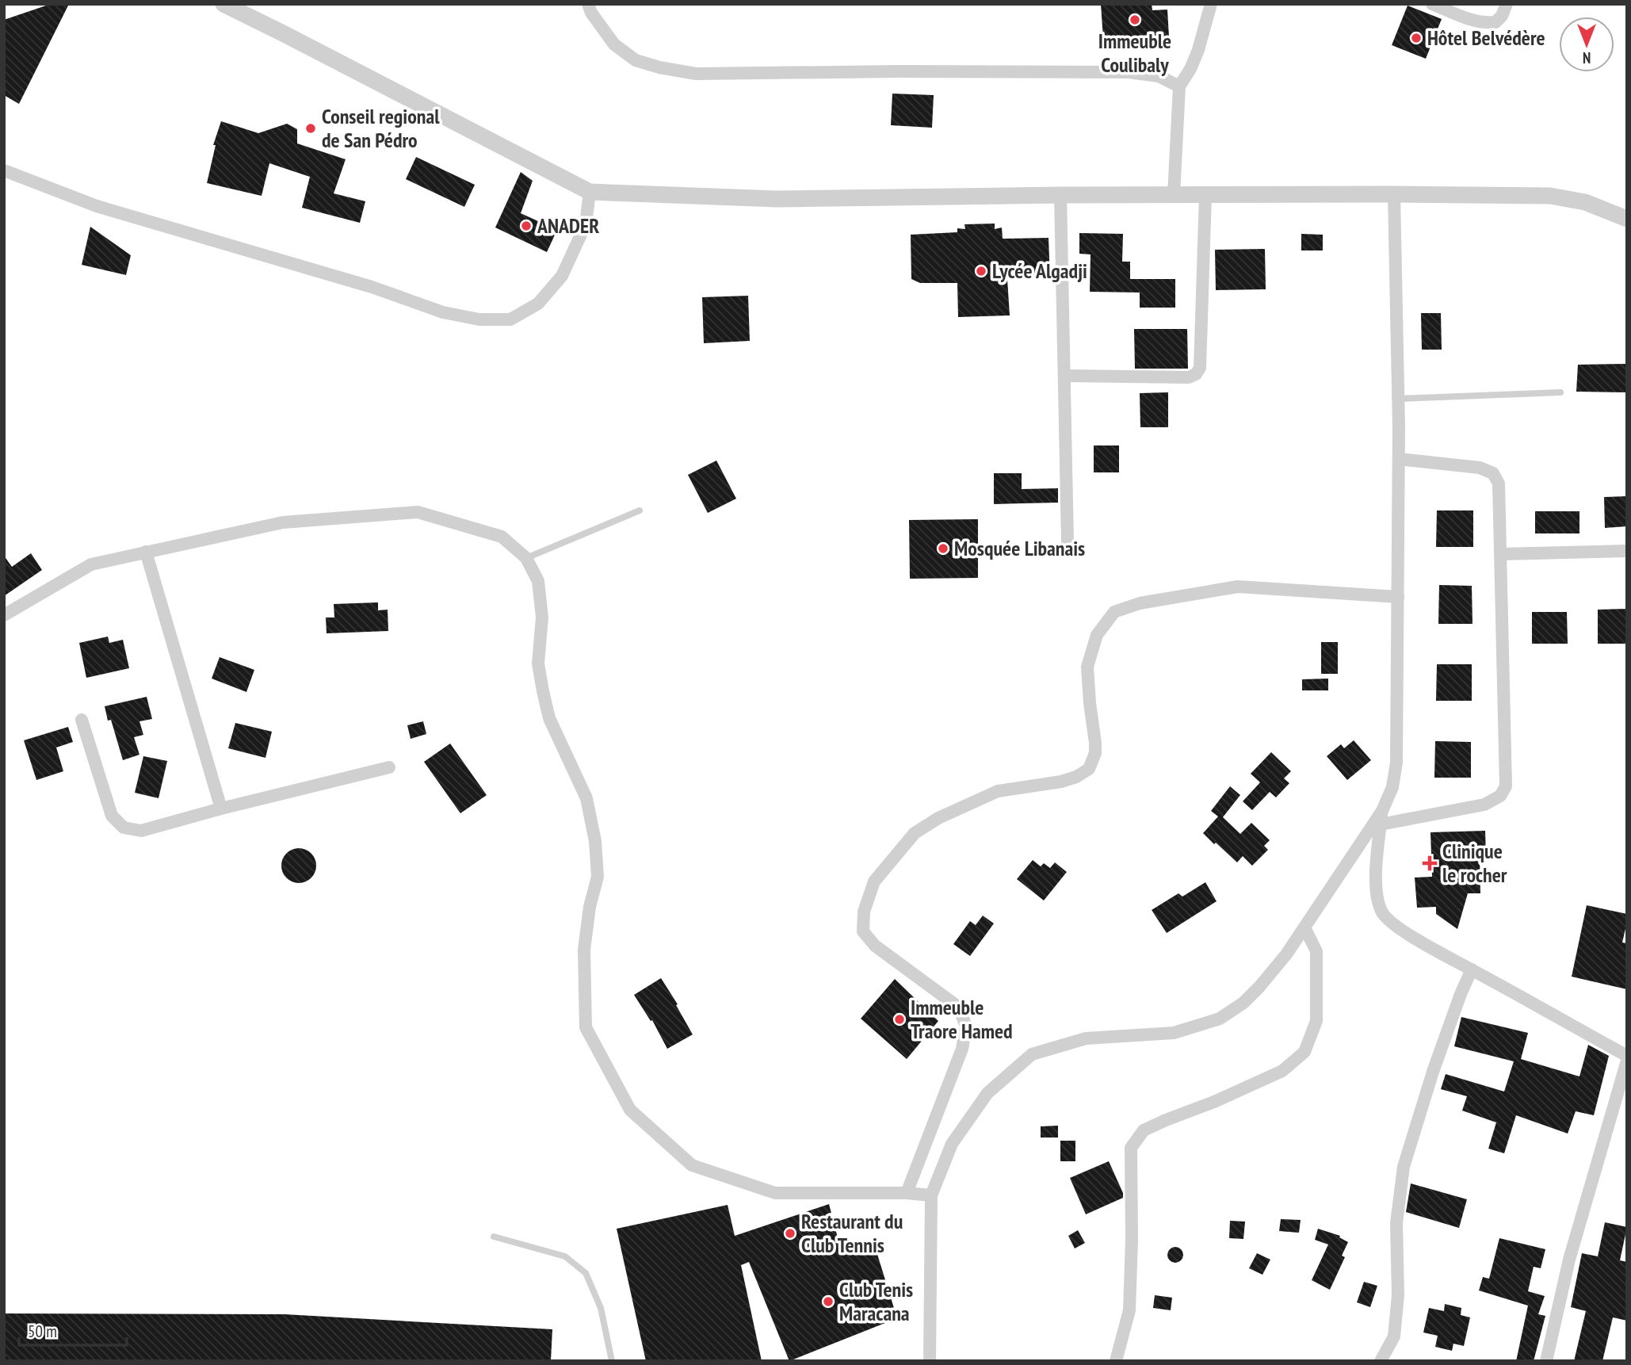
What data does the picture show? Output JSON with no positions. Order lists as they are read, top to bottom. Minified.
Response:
{"places":{"other":["Immeuble Coulibaly","Hôtel Belvédère","Conseil regional de San Pédro","ANADER","Lycée Algadji","Mosquée Libanais","Immeuble Traore Hamed","Restaurant du Club Tennis","Club Tenis Maracana"],"health":["Clinique le rocher"]},"scale_bar":"50 m","north":"bottom"}
